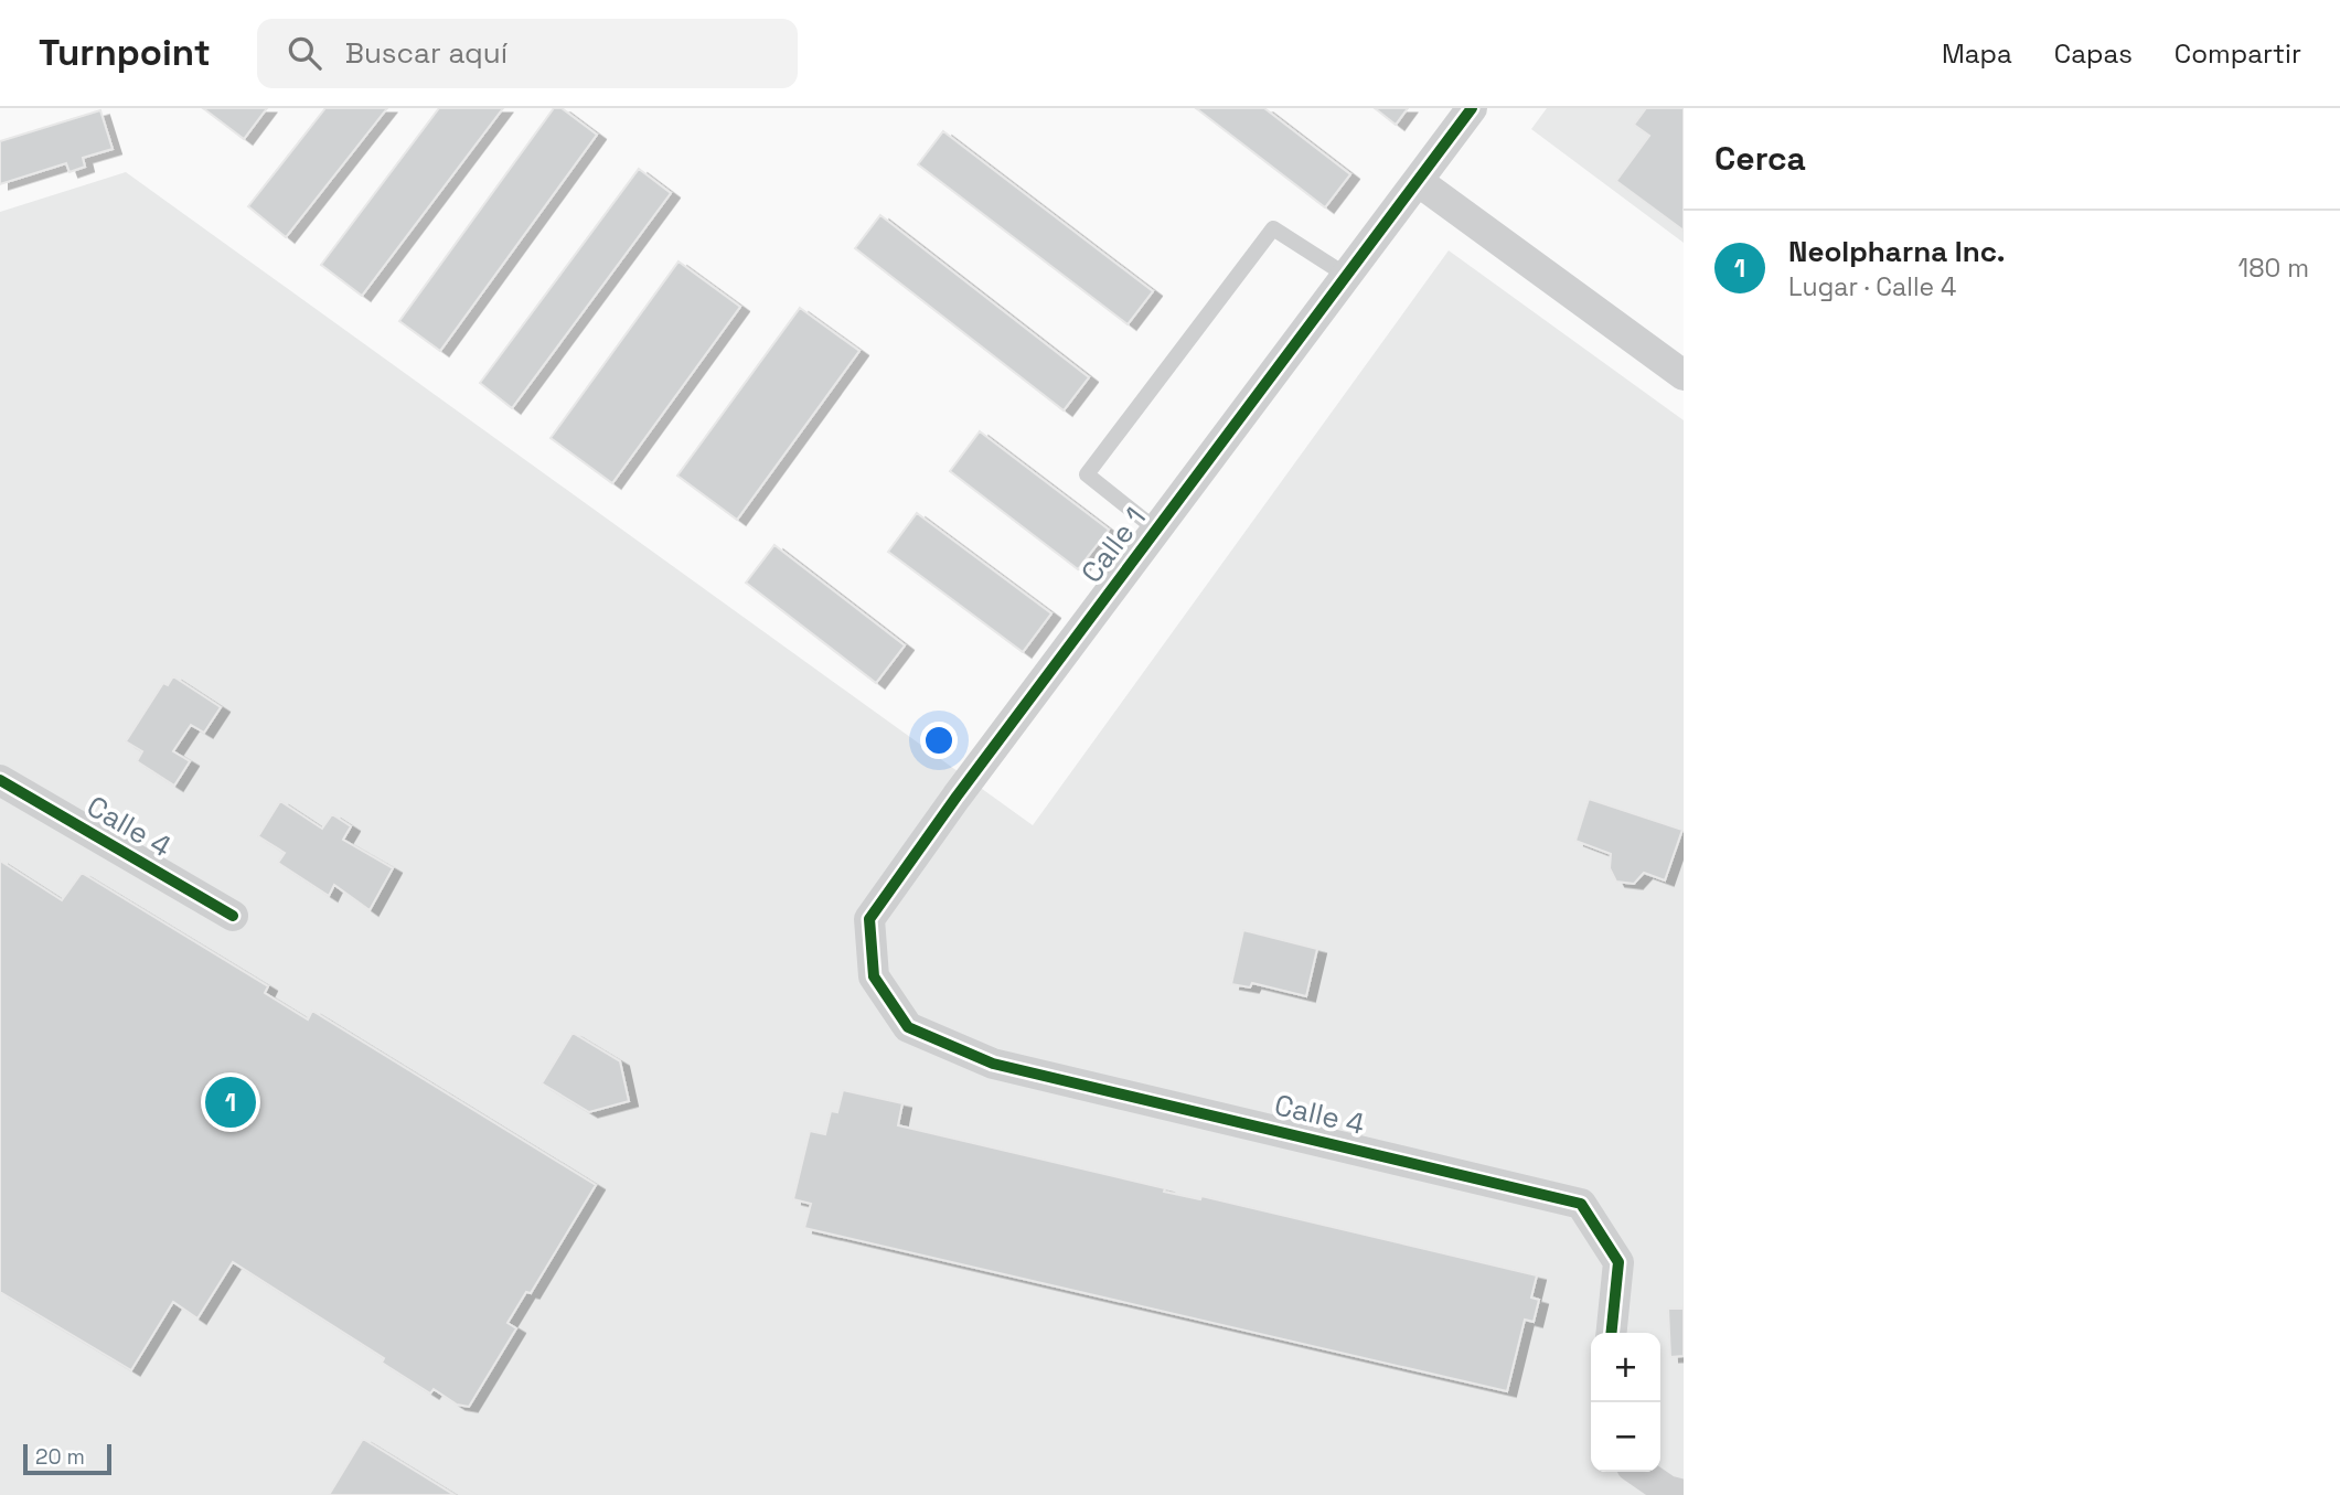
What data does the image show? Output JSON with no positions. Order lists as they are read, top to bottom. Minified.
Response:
{"streets":{"street":["Calle 1","Calle 4"]},"crossings":[["Calle 1","Calle 4"]],"scale_bar":"20 m","page":{"header":"Turnpoint","search":"Buscar aquí","nav":["Mapa","Capas","Compartir"],"heading":"Cerca","list":[{"mark":"1","name":"Neolpharna Inc.","note":"Lugar · Calle 4","value":"180 m"}],"pins":"1","map_buttons":["+","−"],"scale":"20 m"}}
